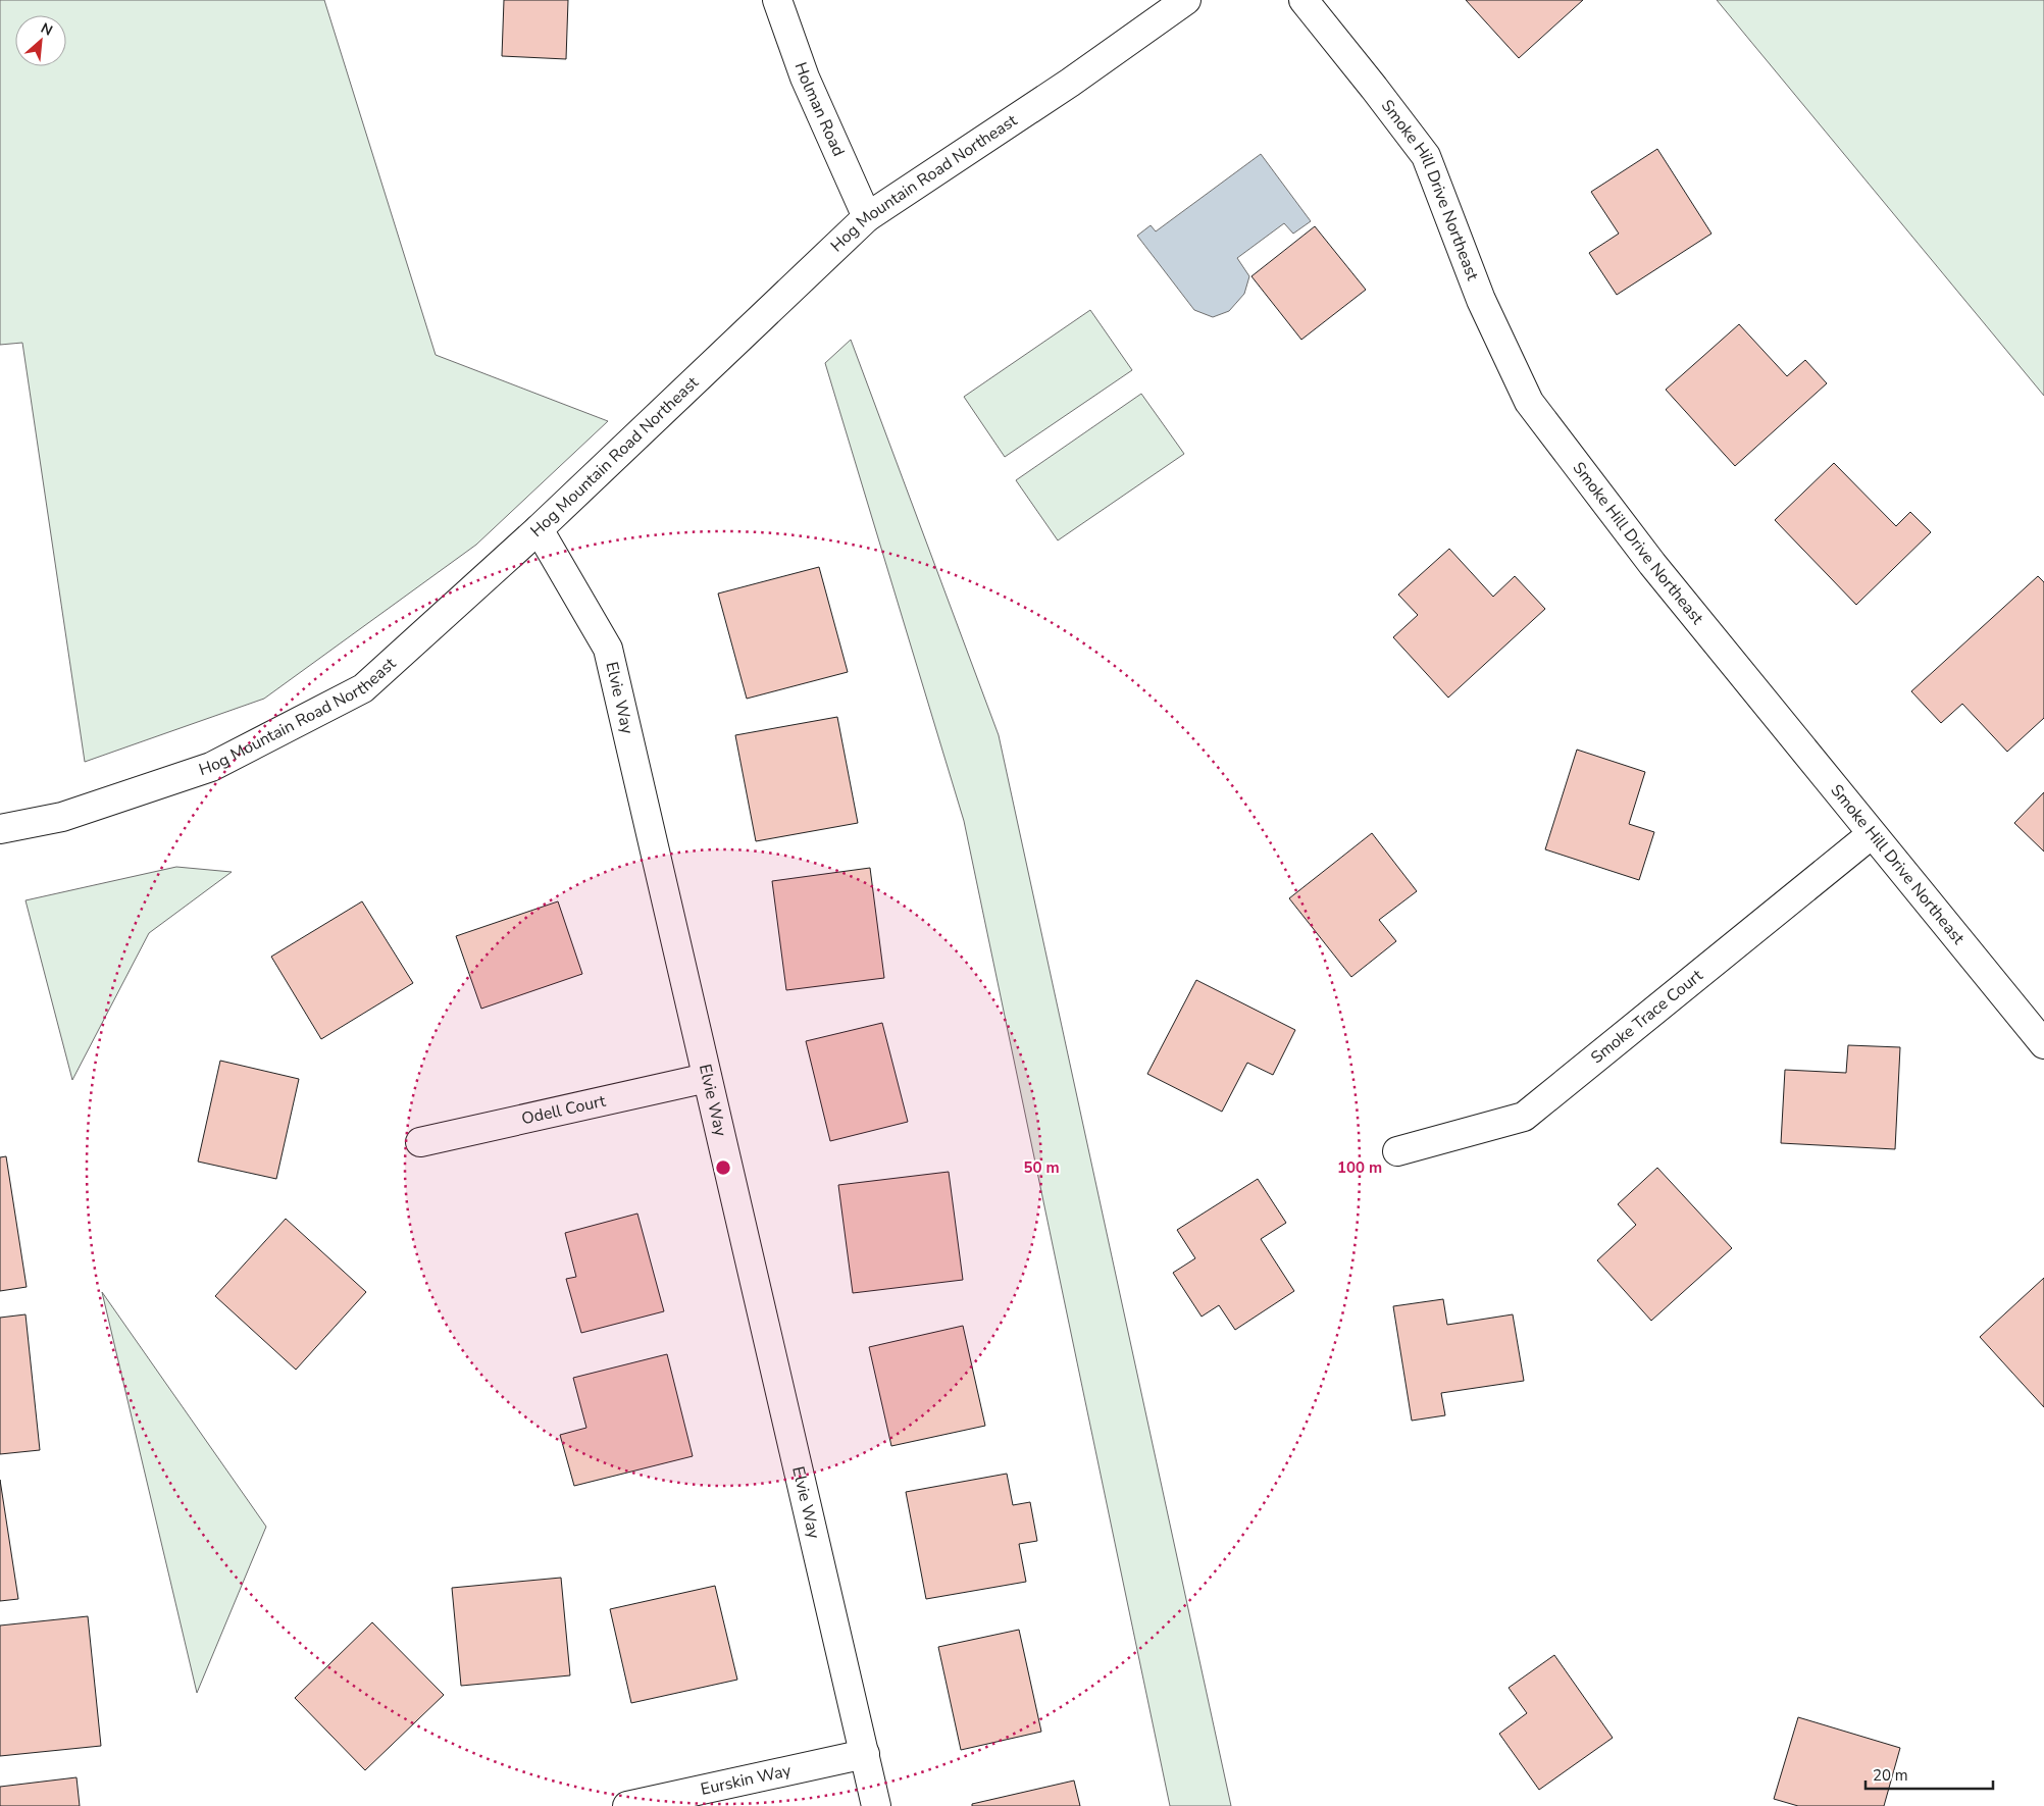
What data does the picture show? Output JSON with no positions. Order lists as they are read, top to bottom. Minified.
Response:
{"streets":{"street":["Holman Road","Hog Mountain Road Northeast","Smoke Hill Drive Northeast","Elvie Way","Smoke Trace Court","Odell Court","Eurskin Way"]},"crossings":[["Holman Road","Hog Mountain Road Northeast"],["Hog Mountain Road Northeast","Elvie Way"],["Smoke Hill Drive Northeast","Smoke Trace Court"],["Elvie Way","Odell Court"],["Elvie Way","Eurskin Way"]],"scale_bar":"20 m","north":"top right","rings":["50 m","100 m"]}
